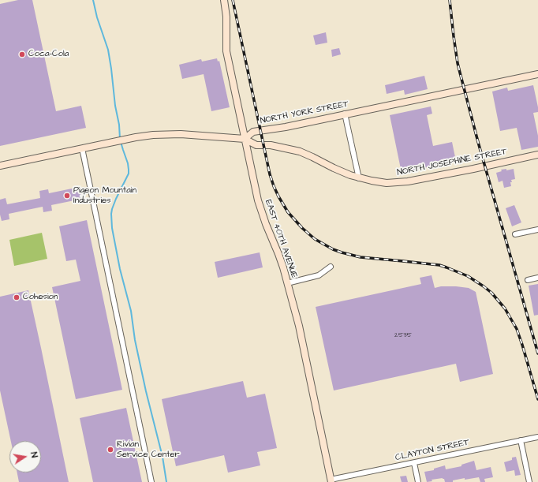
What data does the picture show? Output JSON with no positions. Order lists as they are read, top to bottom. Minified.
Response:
{"streets":{"main road":["NORTH YORK STREET","NORTH JOSEPHINE STREET","EAST 40TH AVENUE"],"street":["CLAYTON STREET"]},"crossings":[["NORTH YORK STREET","NORTH JOSEPHINE STREET"],["NORTH YORK STREET","EAST 40TH AVENUE"],["NORTH JOSEPHINE STREET","EAST 40TH AVENUE"],["EAST 40TH AVENUE","CLAYTON STREET"]],"places":["Coca-Cola","Pigeon Mountain Industries","Cohesion","Rivian Service Center"],"house_numbers":["2535"],"north":"right"}
